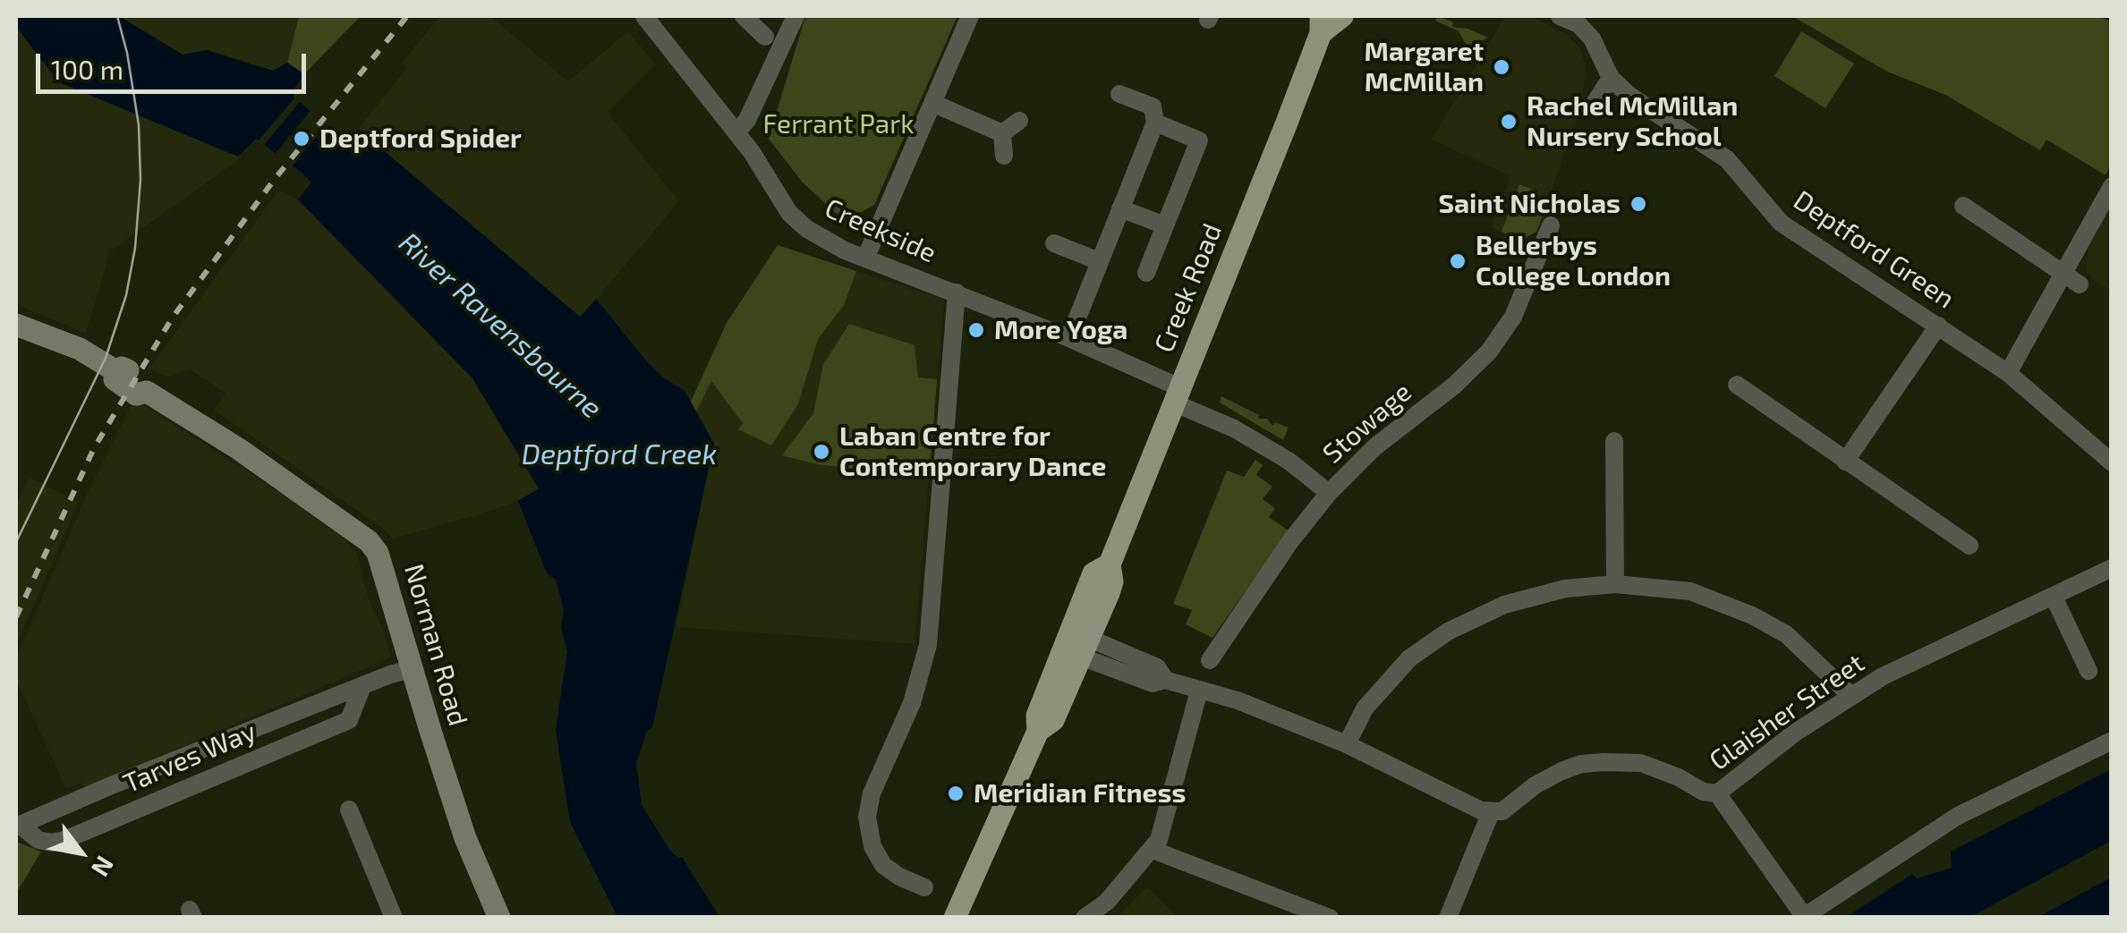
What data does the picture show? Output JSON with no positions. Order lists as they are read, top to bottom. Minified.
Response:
{"streets":{"main road":["Creek Road","Norman Road"],"street":["Creekside","Deptford Green","Stowage","Glaisher Street","Tarves Way"]},"crossings":[["Creekside","Creek Road"],["Creekside","Stowage"],["Norman Road","Tarves Way"]],"water":["River Ravensbourne","Deptford Creek"],"parks":["Ferrant Park"],"places":["Margaret McMillan","Rachel McMillan Nursery School","Deptford Spider","Saint Nicholas","Bellerbys College London","More Yoga","Laban Centre for Contemporary Dance","Meridian Fitness"],"scale_bar":"100 m","north":"bottom right"}
